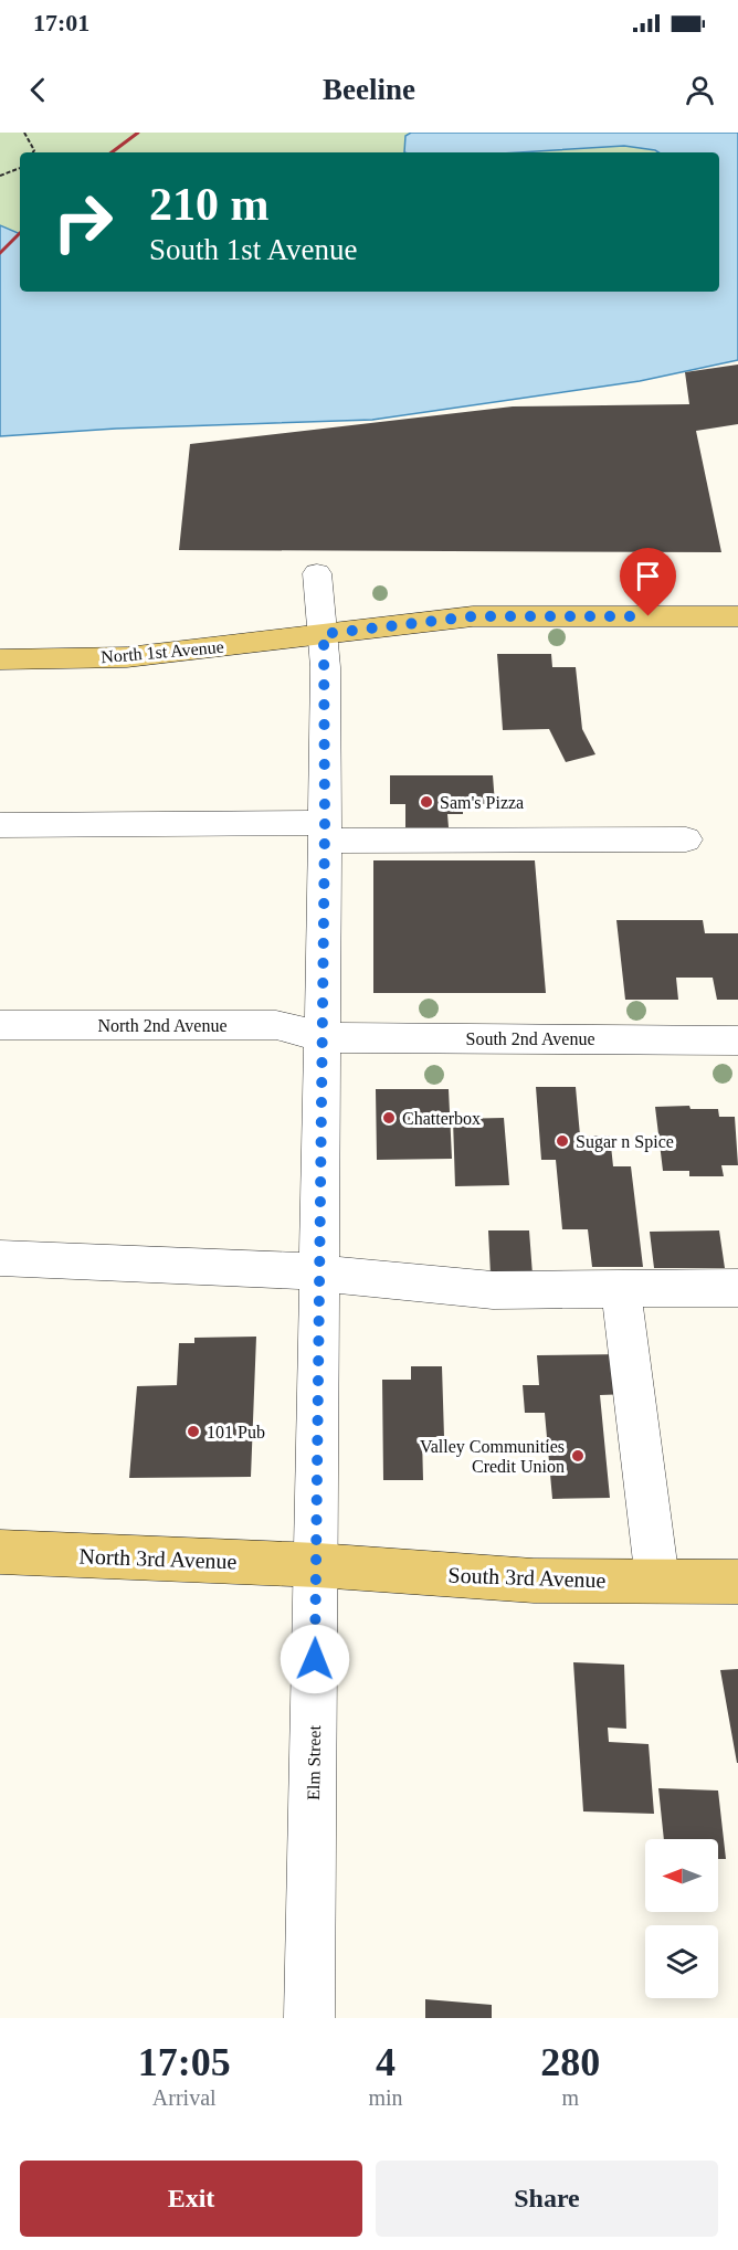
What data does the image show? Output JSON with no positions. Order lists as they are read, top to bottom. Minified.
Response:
{"streets":{"main road":["North 1st Avenue","North 3rd Avenue","South 3rd Avenue"],"street":["North 2nd Avenue","South 2nd Avenue","Elm Street"]},"crossings":[["North 1st Avenue","Elm Street"],["North 2nd Avenue","South 2nd Avenue"],["North 2nd Avenue","Elm Street"],["South 2nd Avenue","Elm Street"],["North 3rd Avenue","South 3rd Avenue"],["North 3rd Avenue","Elm Street"],["South 3rd Avenue","Elm Street"]],"places":["Sam's Pizza","Chatterbox","Sugar n Spice","101 Pub","Valley Communities Credit Union"],"north":"left","page":{"status":"17:01","header":"Beeline","turn":["210 m","South 1st Avenue"],"eta":["17:05","Arrival","4","min","280","m"],"buttons":["Exit","Share"]}}
